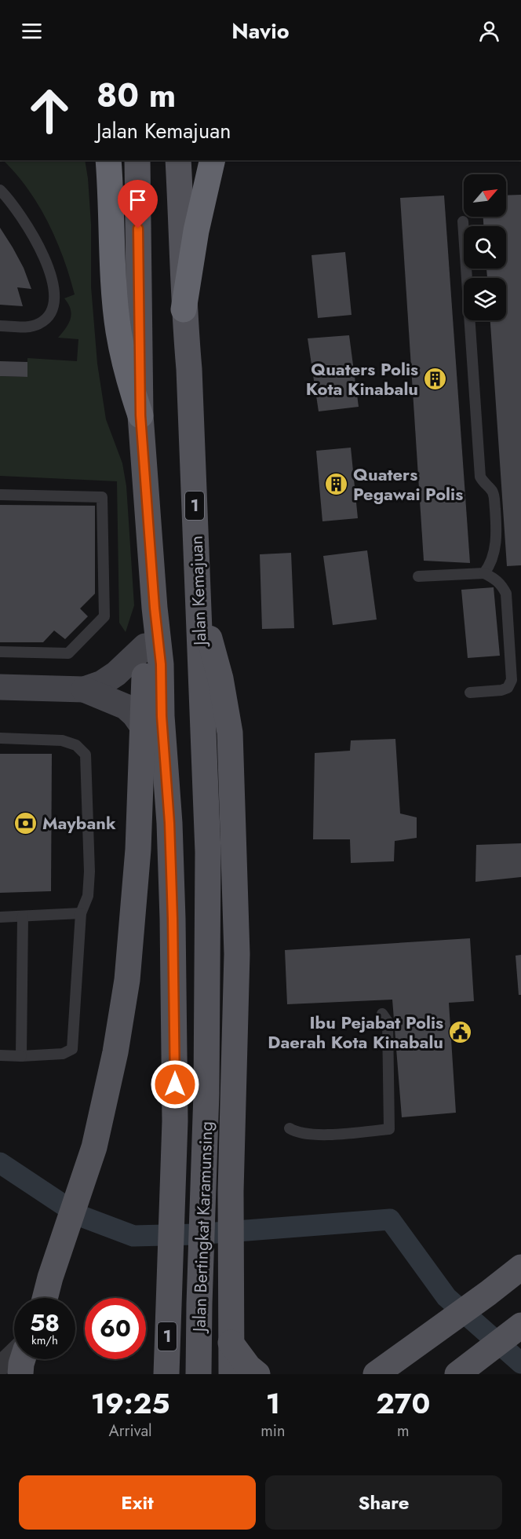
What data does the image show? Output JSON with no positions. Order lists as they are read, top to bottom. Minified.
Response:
{"streets":{"main road":["1","Jalan Kemajuan","Jalan Bertingkat Karamunsing"]},"crossings":[["1","Jalan Bertingkat Karamunsing"],["Jalan Kemajuan","Jalan Bertingkat Karamunsing"]],"places":{"building":["Quaters Polis Kota Kinabalu","Quaters Pegawai Polis"],"bank":["Maybank"],"public building":["Ibu Pejabat Polis Daerah Kota Kinabalu"]},"north":"top right","page":{"header":"Navio","turn":["80 m","Jalan Kemajuan"],"speed":"58 km/h","limit":"60","eta":["19:25","Arrival","1","min","270","m"],"buttons":["Exit","Share"]}}
